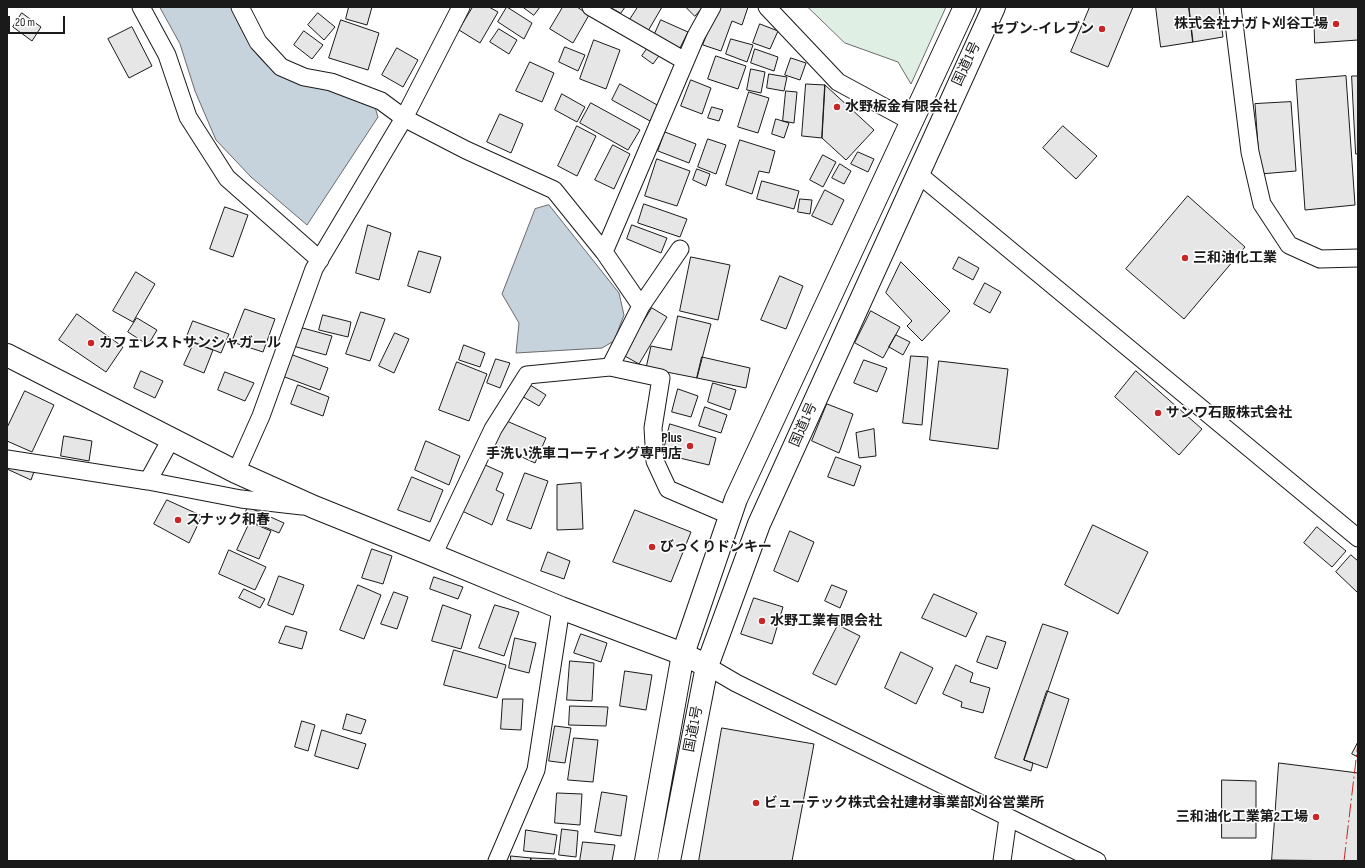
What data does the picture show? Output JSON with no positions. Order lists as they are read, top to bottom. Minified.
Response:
{"streets":{"main road":["国道1号"]},"places":["株式会社ナガト刈谷工場","セブン-イレブン","水野板金有限会社","三和油化工業","カフェレストサンシャガール","サンワ石販株式会社","Plus 手洗い洗車コーティング専門店","スナック和春","びっくりドンキー","水野工業有限会社","ビューテック株式会社建材事業部刈谷営業所","三和油化工業第2工場"],"scale_bar":"20 m"}
